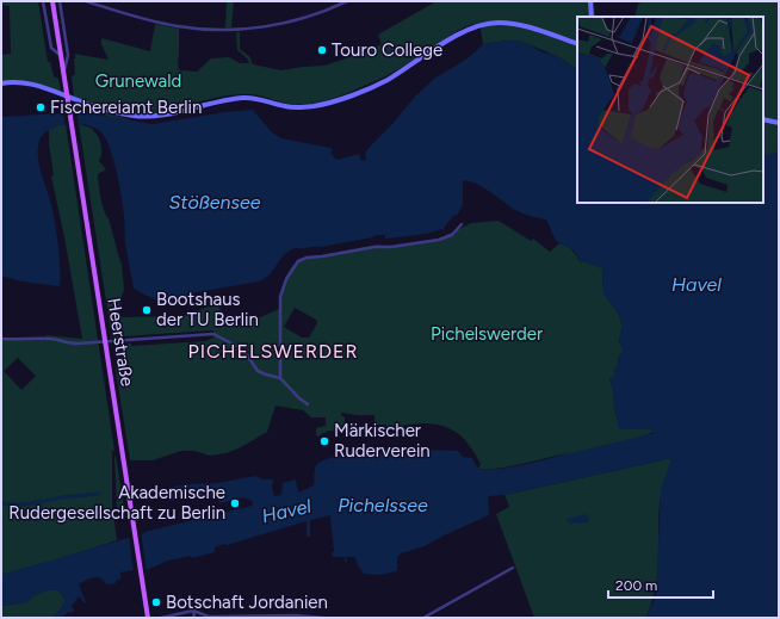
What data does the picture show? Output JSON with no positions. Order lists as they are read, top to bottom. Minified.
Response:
{"streets":{"main road":["Heerstraße"]},"districts":["PICHELSWERDER"],"water":["Stößensee","Havel","Pichelssee"],"parks":["Grunewald","Pichelswerder"],"places":["Touro College","Fischereiamt Berlin","Bootshaus der TU Berlin","Märkischer Ruderverein","Akademische Rudergesellschaft zu Berlin","Botschaft Jordanien"],"scale_bar":"200 m"}
